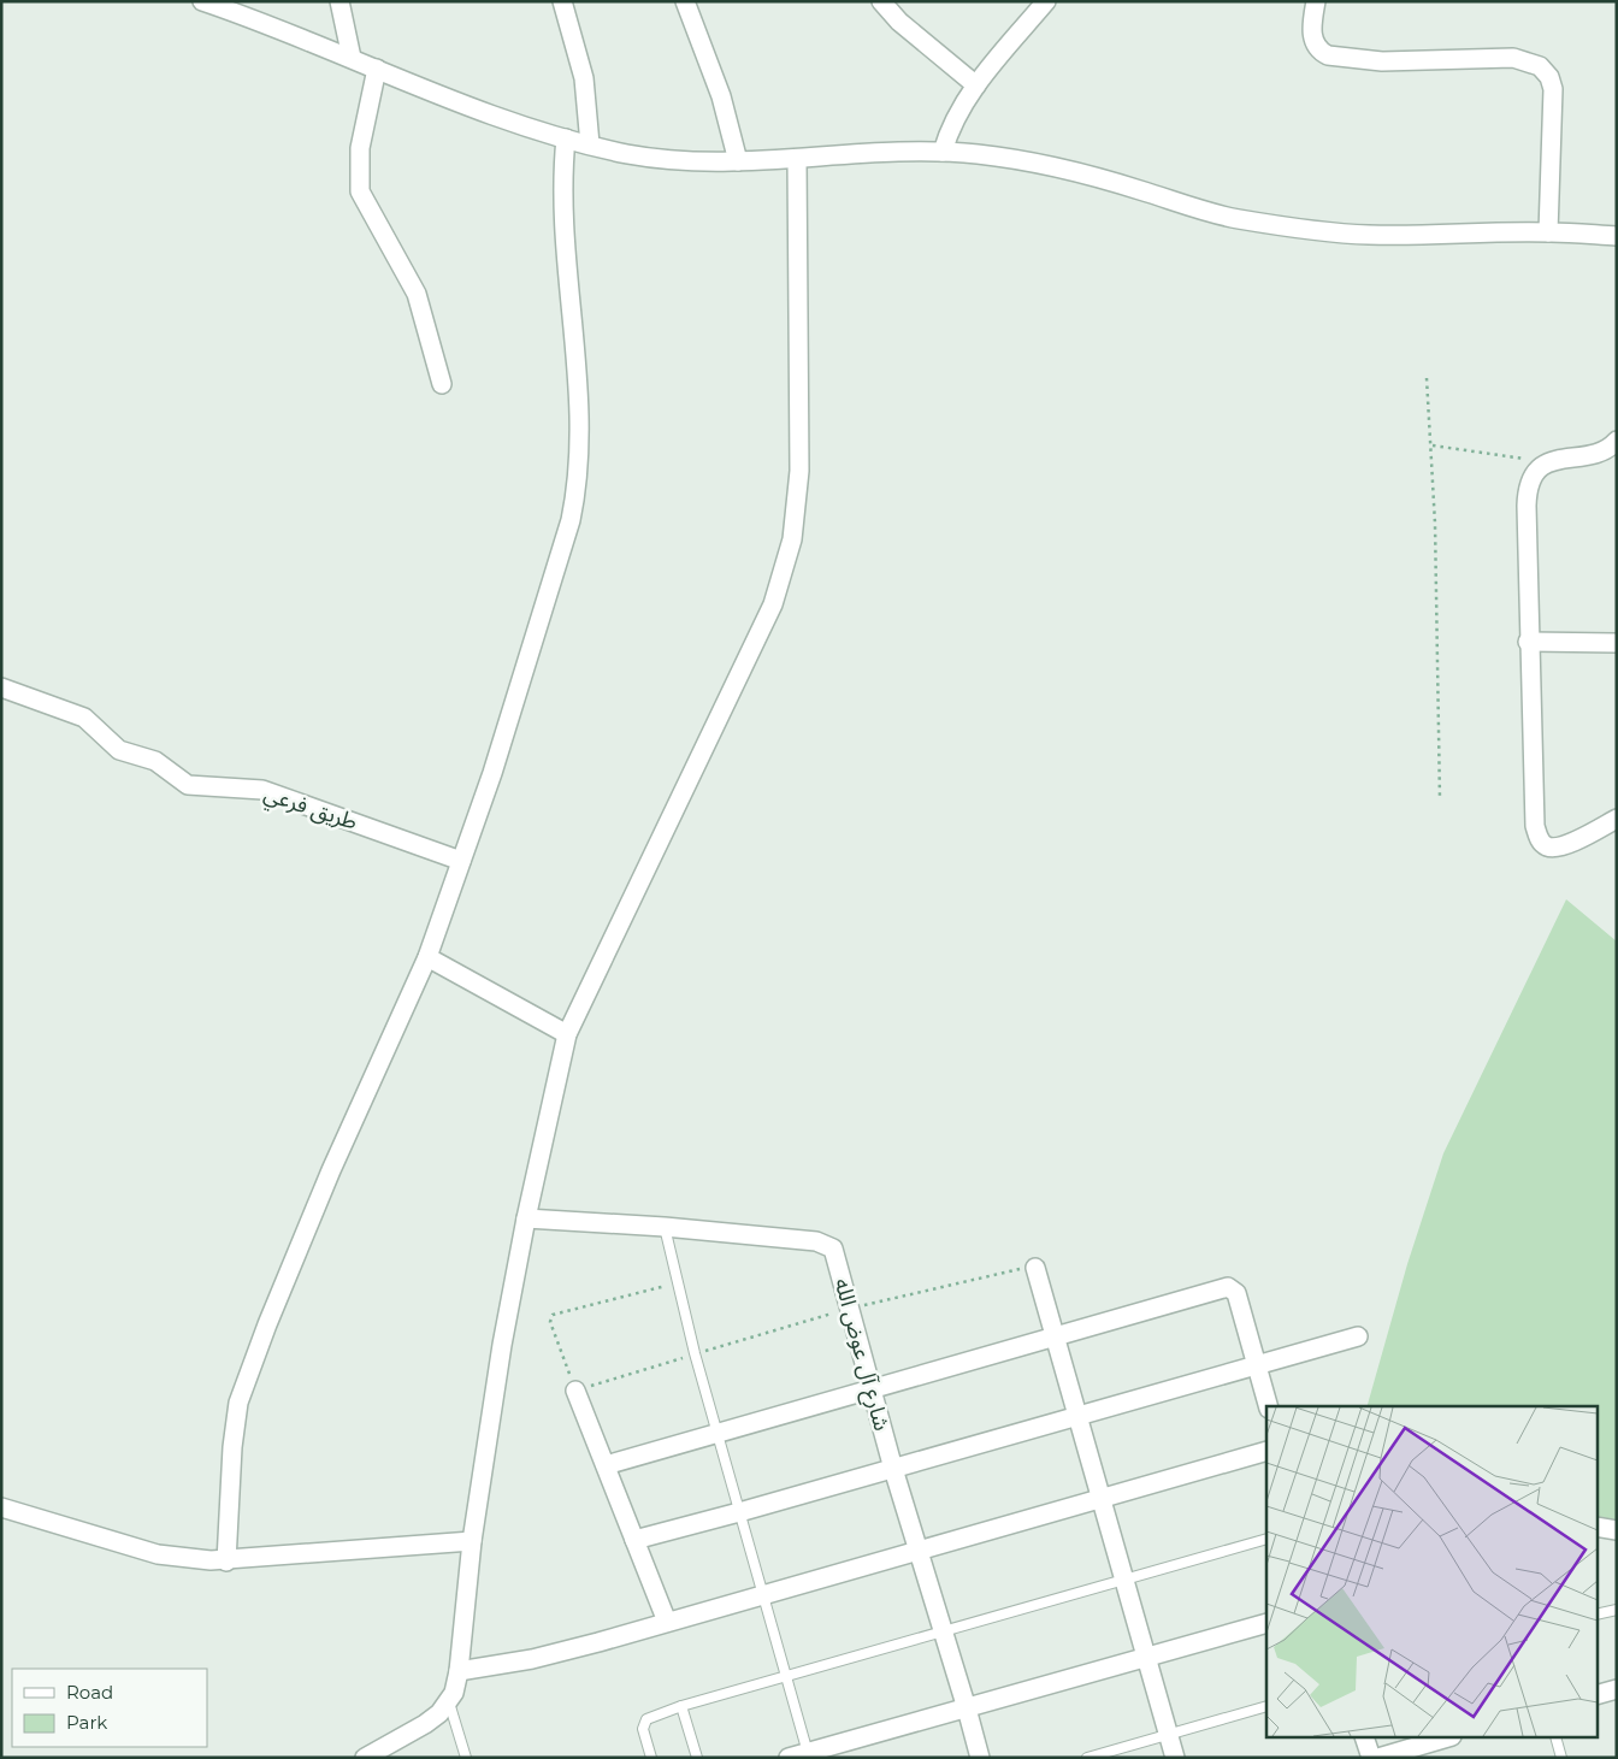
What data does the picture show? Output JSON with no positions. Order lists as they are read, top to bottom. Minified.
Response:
{"streets":{"street":["طريق فرعي","شارع آل عوض الله"]},"legend":["Road","Park"]}
